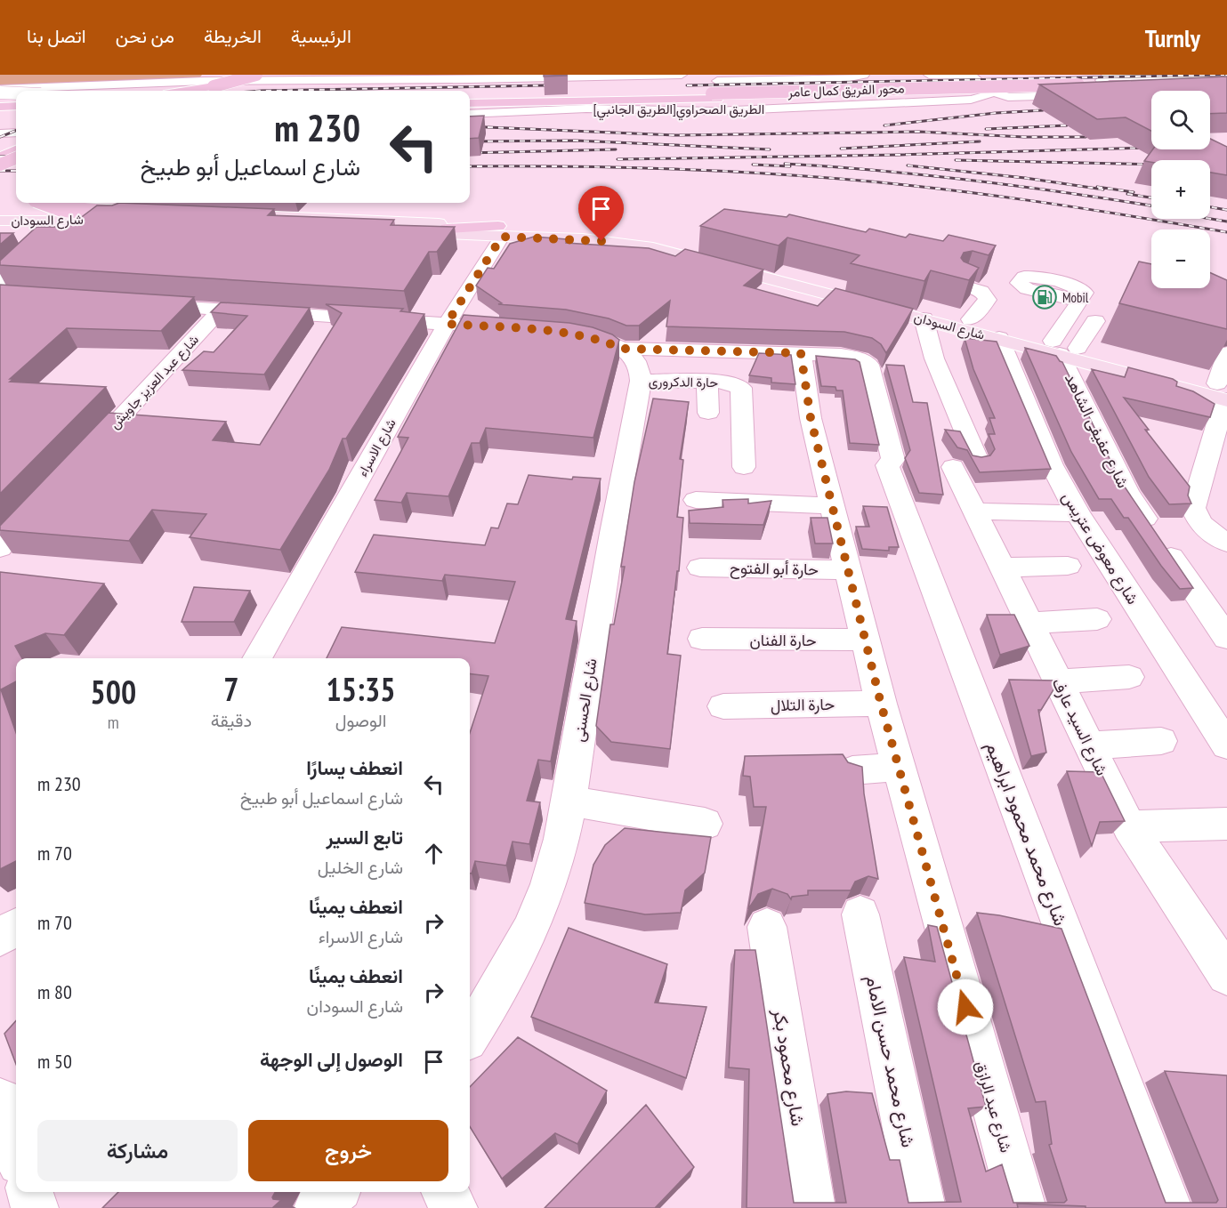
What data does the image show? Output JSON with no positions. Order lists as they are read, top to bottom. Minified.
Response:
{"streets":{"highway":["محور الفريق كمال عامر"],"main road":["شارع السودان"],"street":["الطريق الصحراوي[الطريق الجانبي]","شارع عبد العزيز جاويش","حارة الدكرورى","شارع عفيفى الشاهد","شارع الاسراء","شارع معوض عتريس","حارة أبو الفتوح","حارة الفنان","شارع الحسنى","حارة التلال","شارع السيد عارف","شارع محمد محمود ابراهيم","شارع محمد حسن الامام","شارع محمود بكر","شارع عبد الرازق"]},"crossings":[["شارع السودان","شارع عفيفى الشاهد"],["شارع السودان","شارع الاسراء"],["شارع السودان","شارع معوض عتريس"],["شارع السودان","شارع السيد عارف"],["حارة الدكرورى","شارع الحسنى"],["حارة أبو الفتوح","شارع عبد الرازق"],["حارة الفنان","شارع عبد الرازق"],["حارة التلال","شارع عبد الرازق"],["شارع محمد محمود ابراهيم","شارع عبد الرازق"]],"places":{"fuel station":["Mobil"]},"page":{"header":"Turnly","nav":["الرئيسية","الخريطة","من نحن","اتصل بنا"],"map_buttons":["+","−"],"turn":["230 m","شارع اسماعيل أبو طبيخ"],"eta":["15:35","الوصول","7","دقيقة","500","m"],"list":[{"name":"انعطف يسارًا","note":"شارع اسماعيل أبو طبيخ","value":"230 m"},{"name":"تابع السير","note":"شارع الخليل","value":"70 m"},{"name":"انعطف يمينًا","note":"شارع الاسراء","value":"70 m"},{"name":"انعطف يمينًا","note":"شارع السودان","value":"80 m"},{"name":"الوصول إلى الوجهة","value":"50 m"}],"buttons":["خروج","مشاركة"]}}
